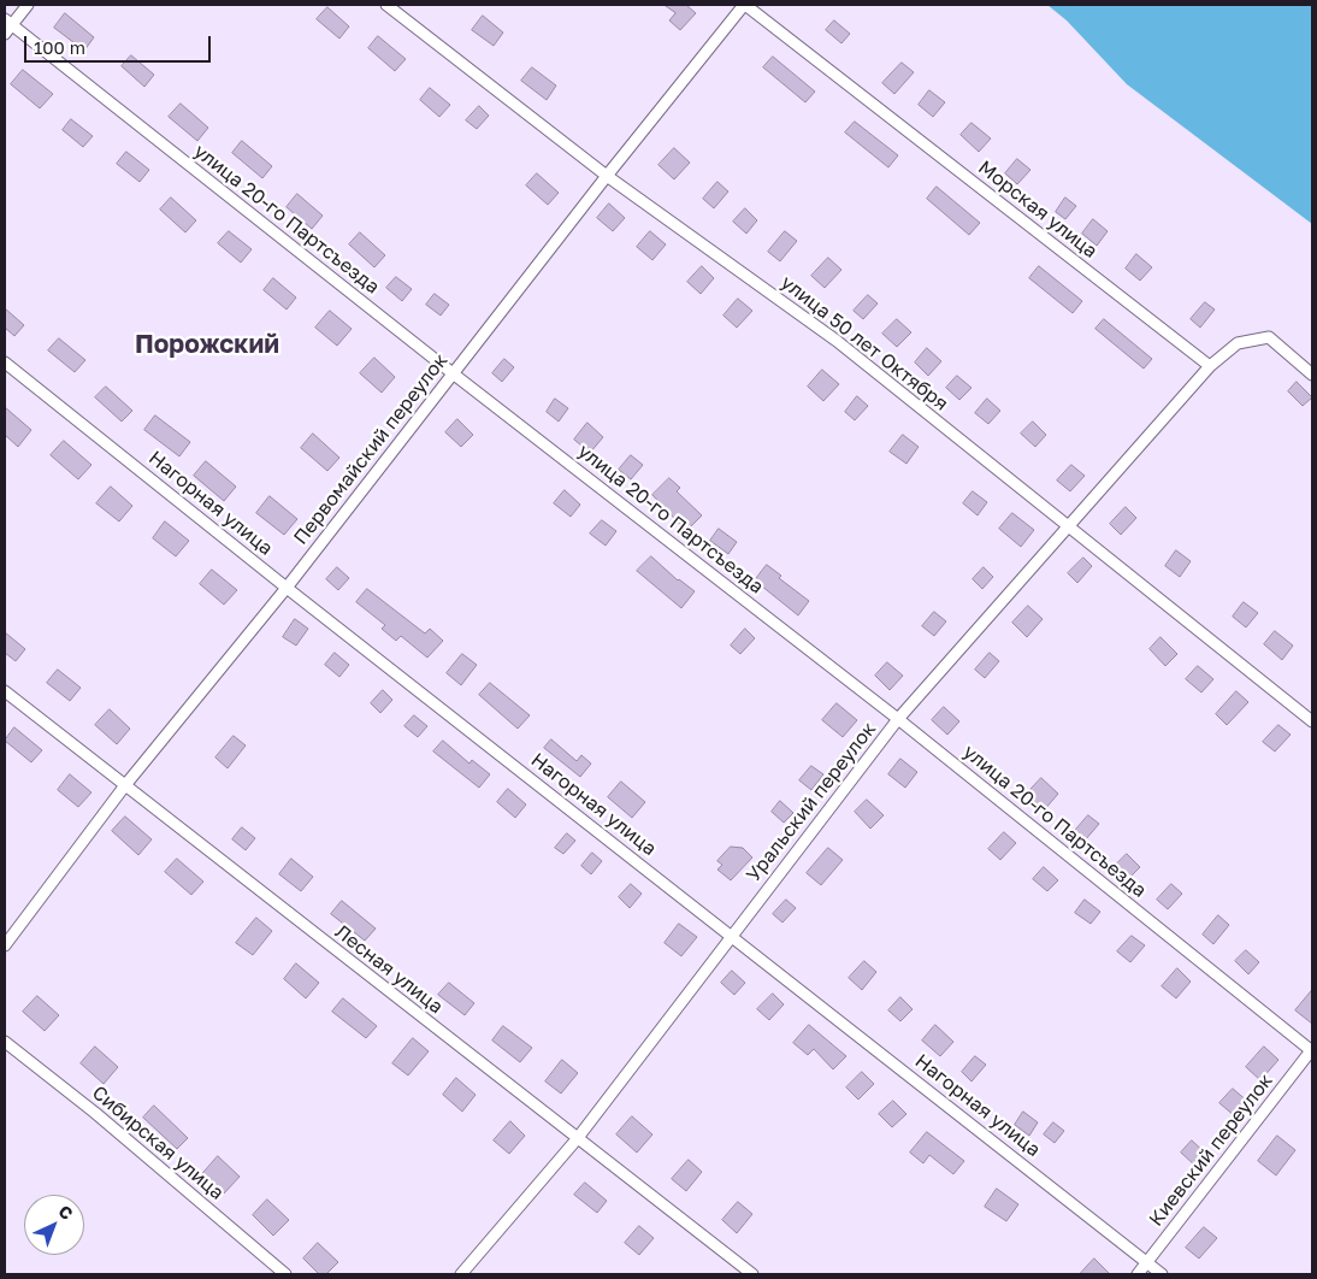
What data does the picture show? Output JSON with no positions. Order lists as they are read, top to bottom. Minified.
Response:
{"streets":{"street":["Морская улица","улица 20-го Партсъезда","улица 50 лет Октября","Первомайский переулок","Нагорная улица","Уральский переулок","Лесная улица","Сибирская улица","Киевский переулок"]},"crossings":[["Морская улица","Первомайский переулок"],["Морская улица","Уральский переулок"],["улица 20-го Партсъезда","Первомайский переулок"],["улица 20-го Партсъезда","Уральский переулок"],["улица 20-го Партсъезда","Киевский переулок"],["улица 50 лет Октября","Первомайский переулок"],["улица 50 лет Октября","Уральский переулок"],["Первомайский переулок","Нагорная улица"],["Первомайский переулок","Лесная улица"],["Нагорная улица","Уральский переулок"],["Нагорная улица","Киевский переулок"],["Уральский переулок","Лесная улица"]],"districts":["Порожский"],"scale_bar":"100 m","north":"top right"}
